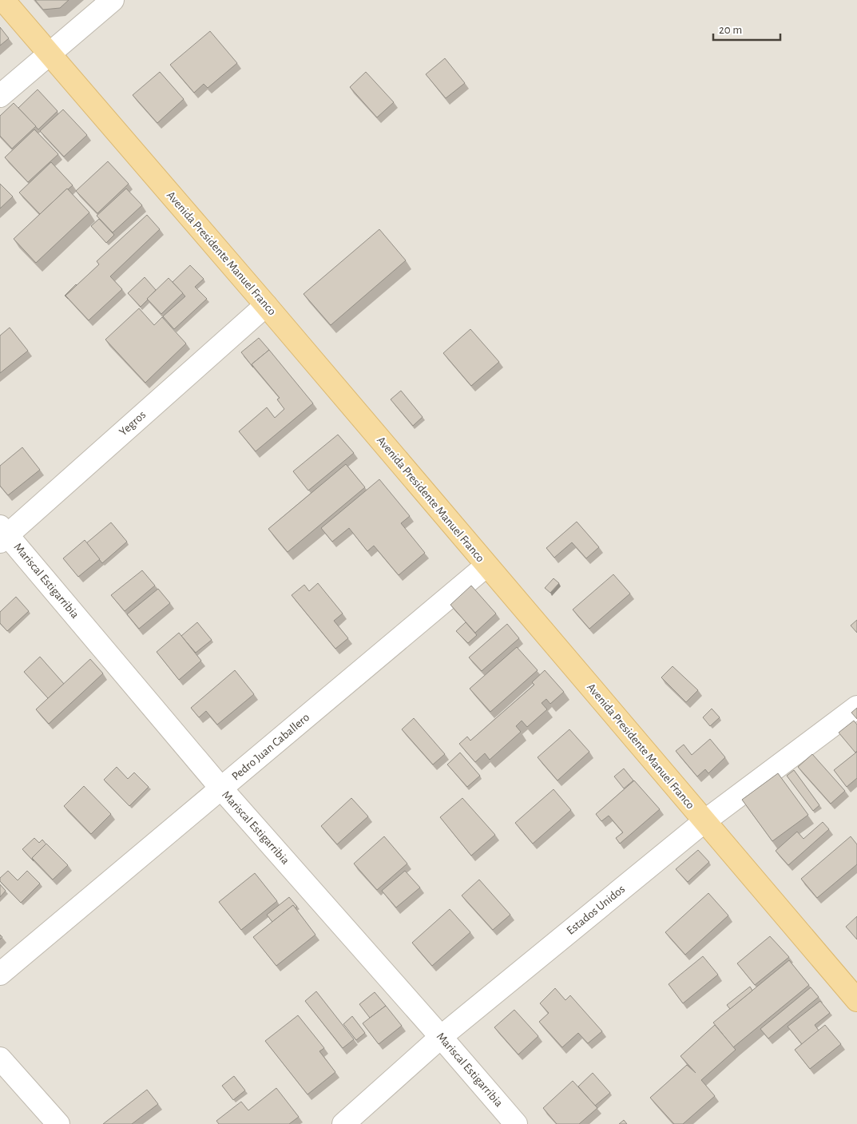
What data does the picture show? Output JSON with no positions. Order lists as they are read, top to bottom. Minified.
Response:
{"streets":{"main road":["Avenida Presidente Manuel Franco"],"street":["Yegros","Mariscal Estigarribia","Pedro Juan Caballero","Estados Unidos"]},"crossings":[["Avenida Presidente Manuel Franco","Yegros"],["Avenida Presidente Manuel Franco","Pedro Juan Caballero"],["Avenida Presidente Manuel Franco","Estados Unidos"],["Yegros","Mariscal Estigarribia"],["Mariscal Estigarribia","Pedro Juan Caballero"],["Mariscal Estigarribia","Estados Unidos"]],"scale_bar":"20 m"}
